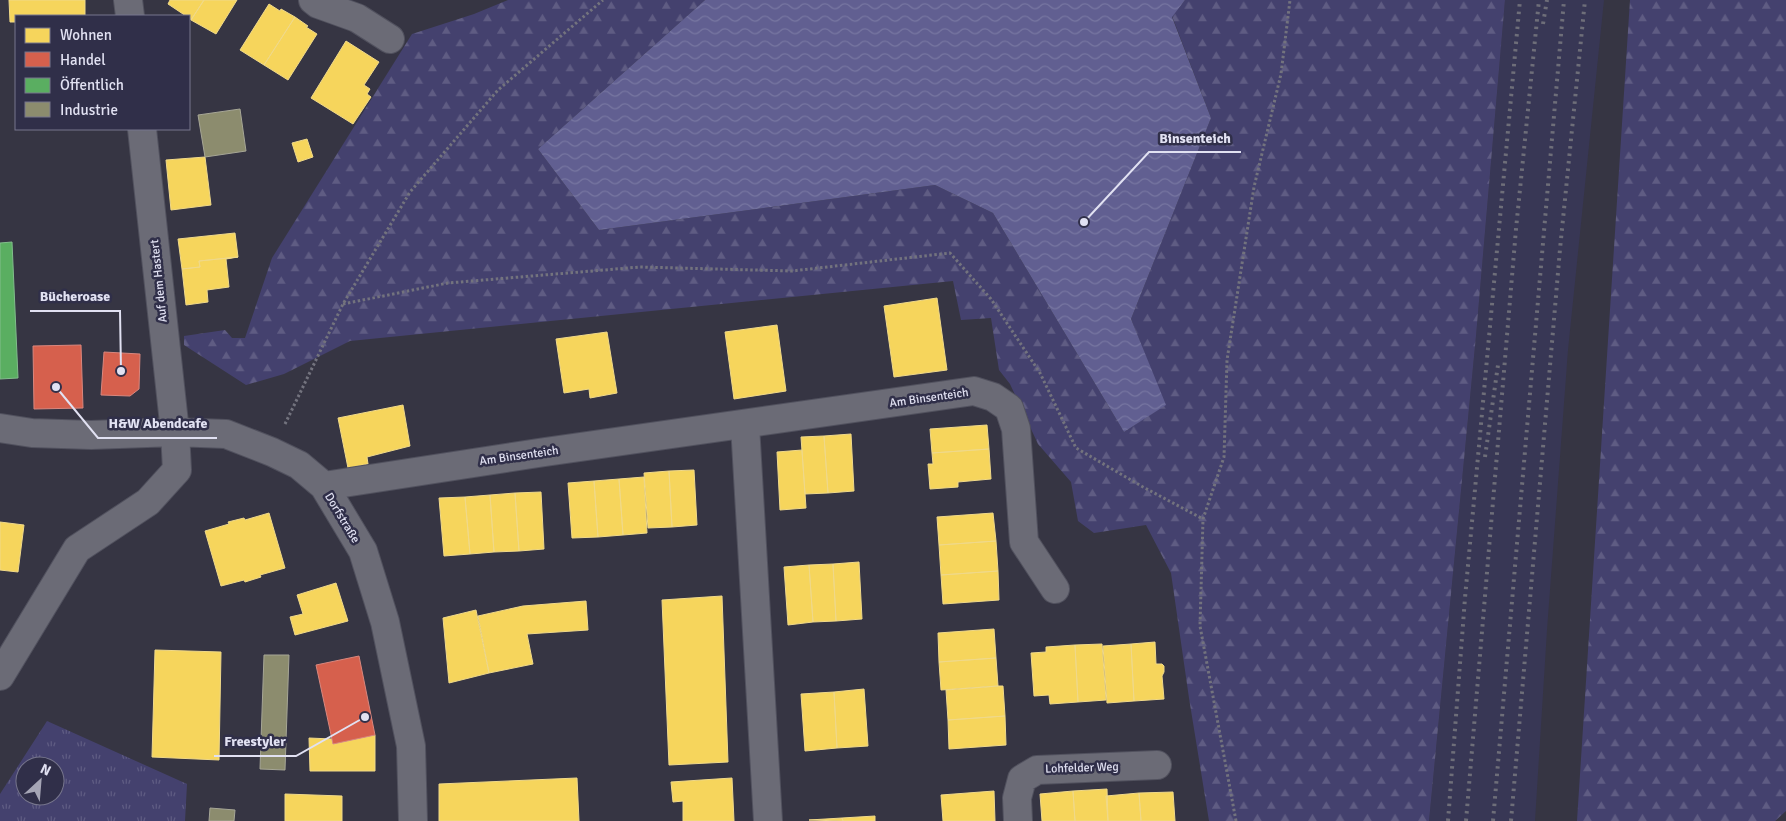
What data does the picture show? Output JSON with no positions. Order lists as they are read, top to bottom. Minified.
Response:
{"streets":{"street":["Auf dem Hastert","Am Binsenteich","Dorfstraße","Lohfelder Weg"]},"crossings":[["Auf dem Hastert","Dorfstraße"],["Am Binsenteich","Dorfstraße"]],"places":["Binsenteich","Bücheroase","H&W Abendcafe","Freestyler"],"legend":["Wohnen","Handel","Öffentlich","Industrie"],"north":"top right"}
